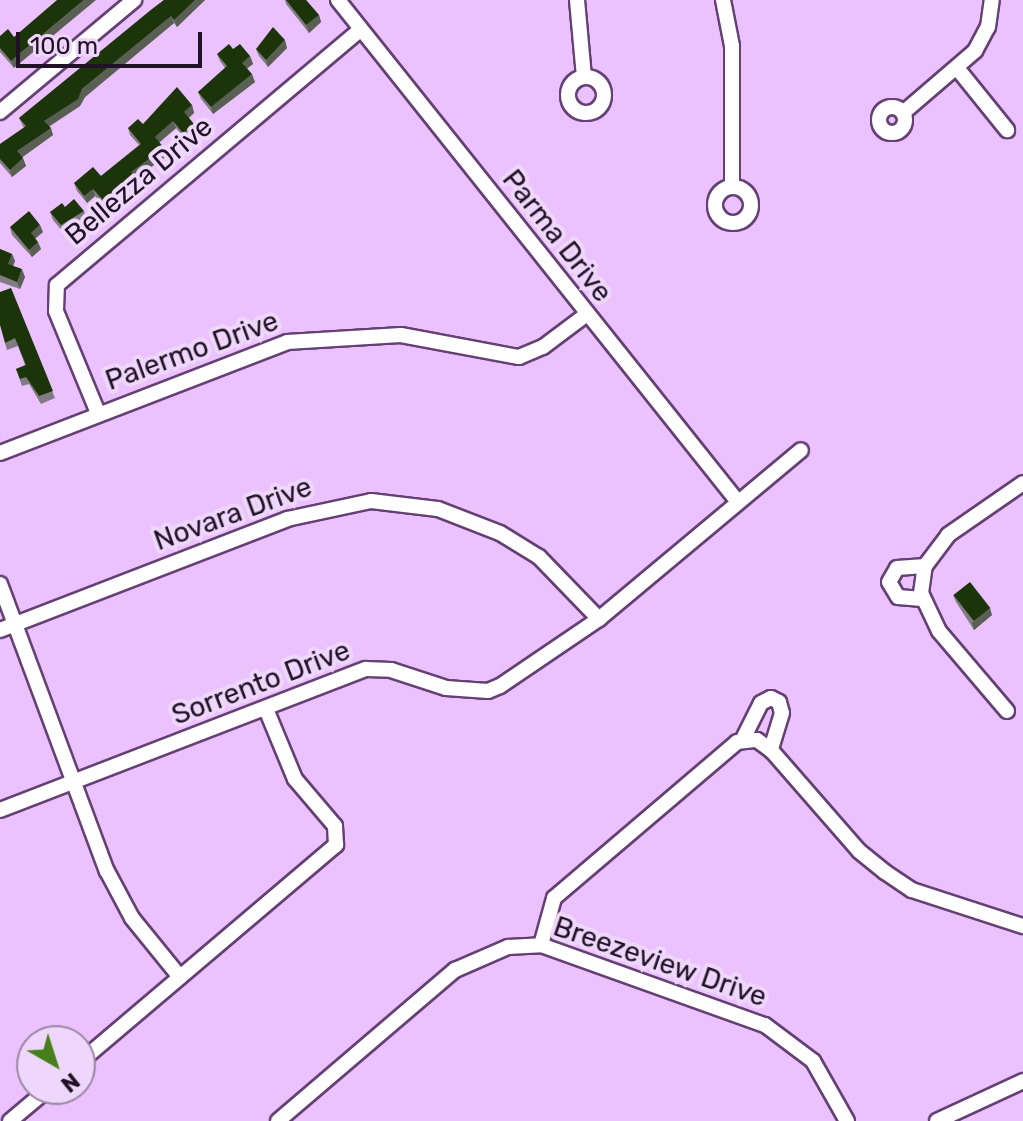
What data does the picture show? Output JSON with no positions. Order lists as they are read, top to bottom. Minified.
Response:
{"streets":{"street":["Bellezza Drive","Parma Drive","Palermo Drive","Novara Drive","Sorrento Drive","Breezeview Drive"]},"crossings":[["Bellezza Drive","Parma Drive"],["Bellezza Drive","Palermo Drive"],["Parma Drive","Palermo Drive"],["Parma Drive","Sorrento Drive"],["Novara Drive","Sorrento Drive"]],"scale_bar":"100 m","north":"bottom right"}
